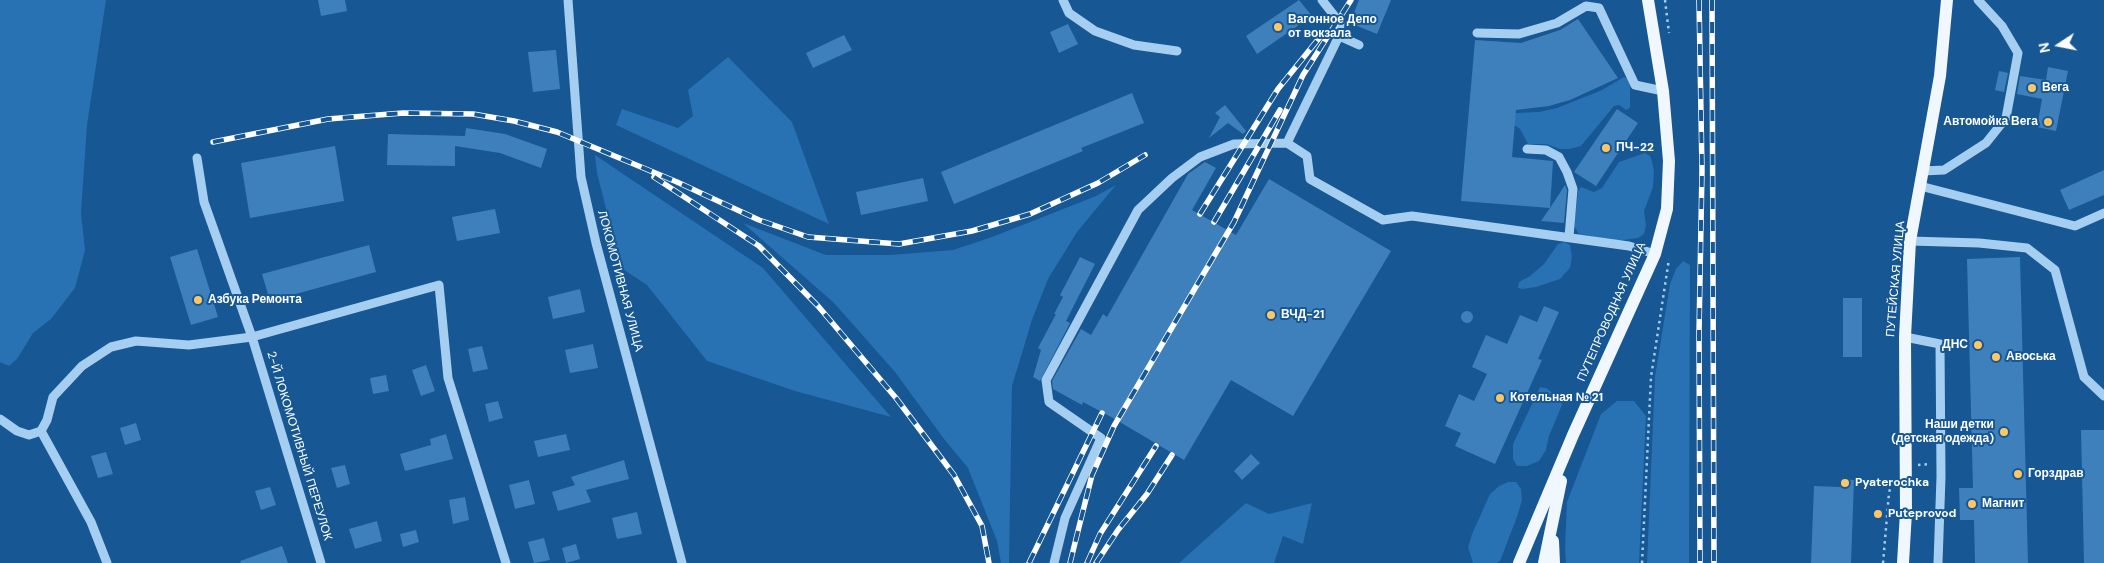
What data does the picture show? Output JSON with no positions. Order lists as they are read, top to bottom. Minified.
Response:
{"streets":{"main road":["ПУТЕЙСКАЯ УЛИЦА","ПУТЕПРОВОДНАЯ УЛИЦА"],"street":["ЛОКОМОТИВНАЯ УЛИЦА","2-Й ЛОКОМОТИВНЫЙ ПЕРЕУЛОК"]},"places":["Вагонное Депо от вокзала","Вега","Автомойка Вега","ПЧ-22","Азбука Ремонта","ВЧД-21","ДНС","Авоська","Котельная № 21","Наши детки (детская одежда)","Горздрав","Pyaterochka","Магнит","Puteprovod"],"north":"left"}
